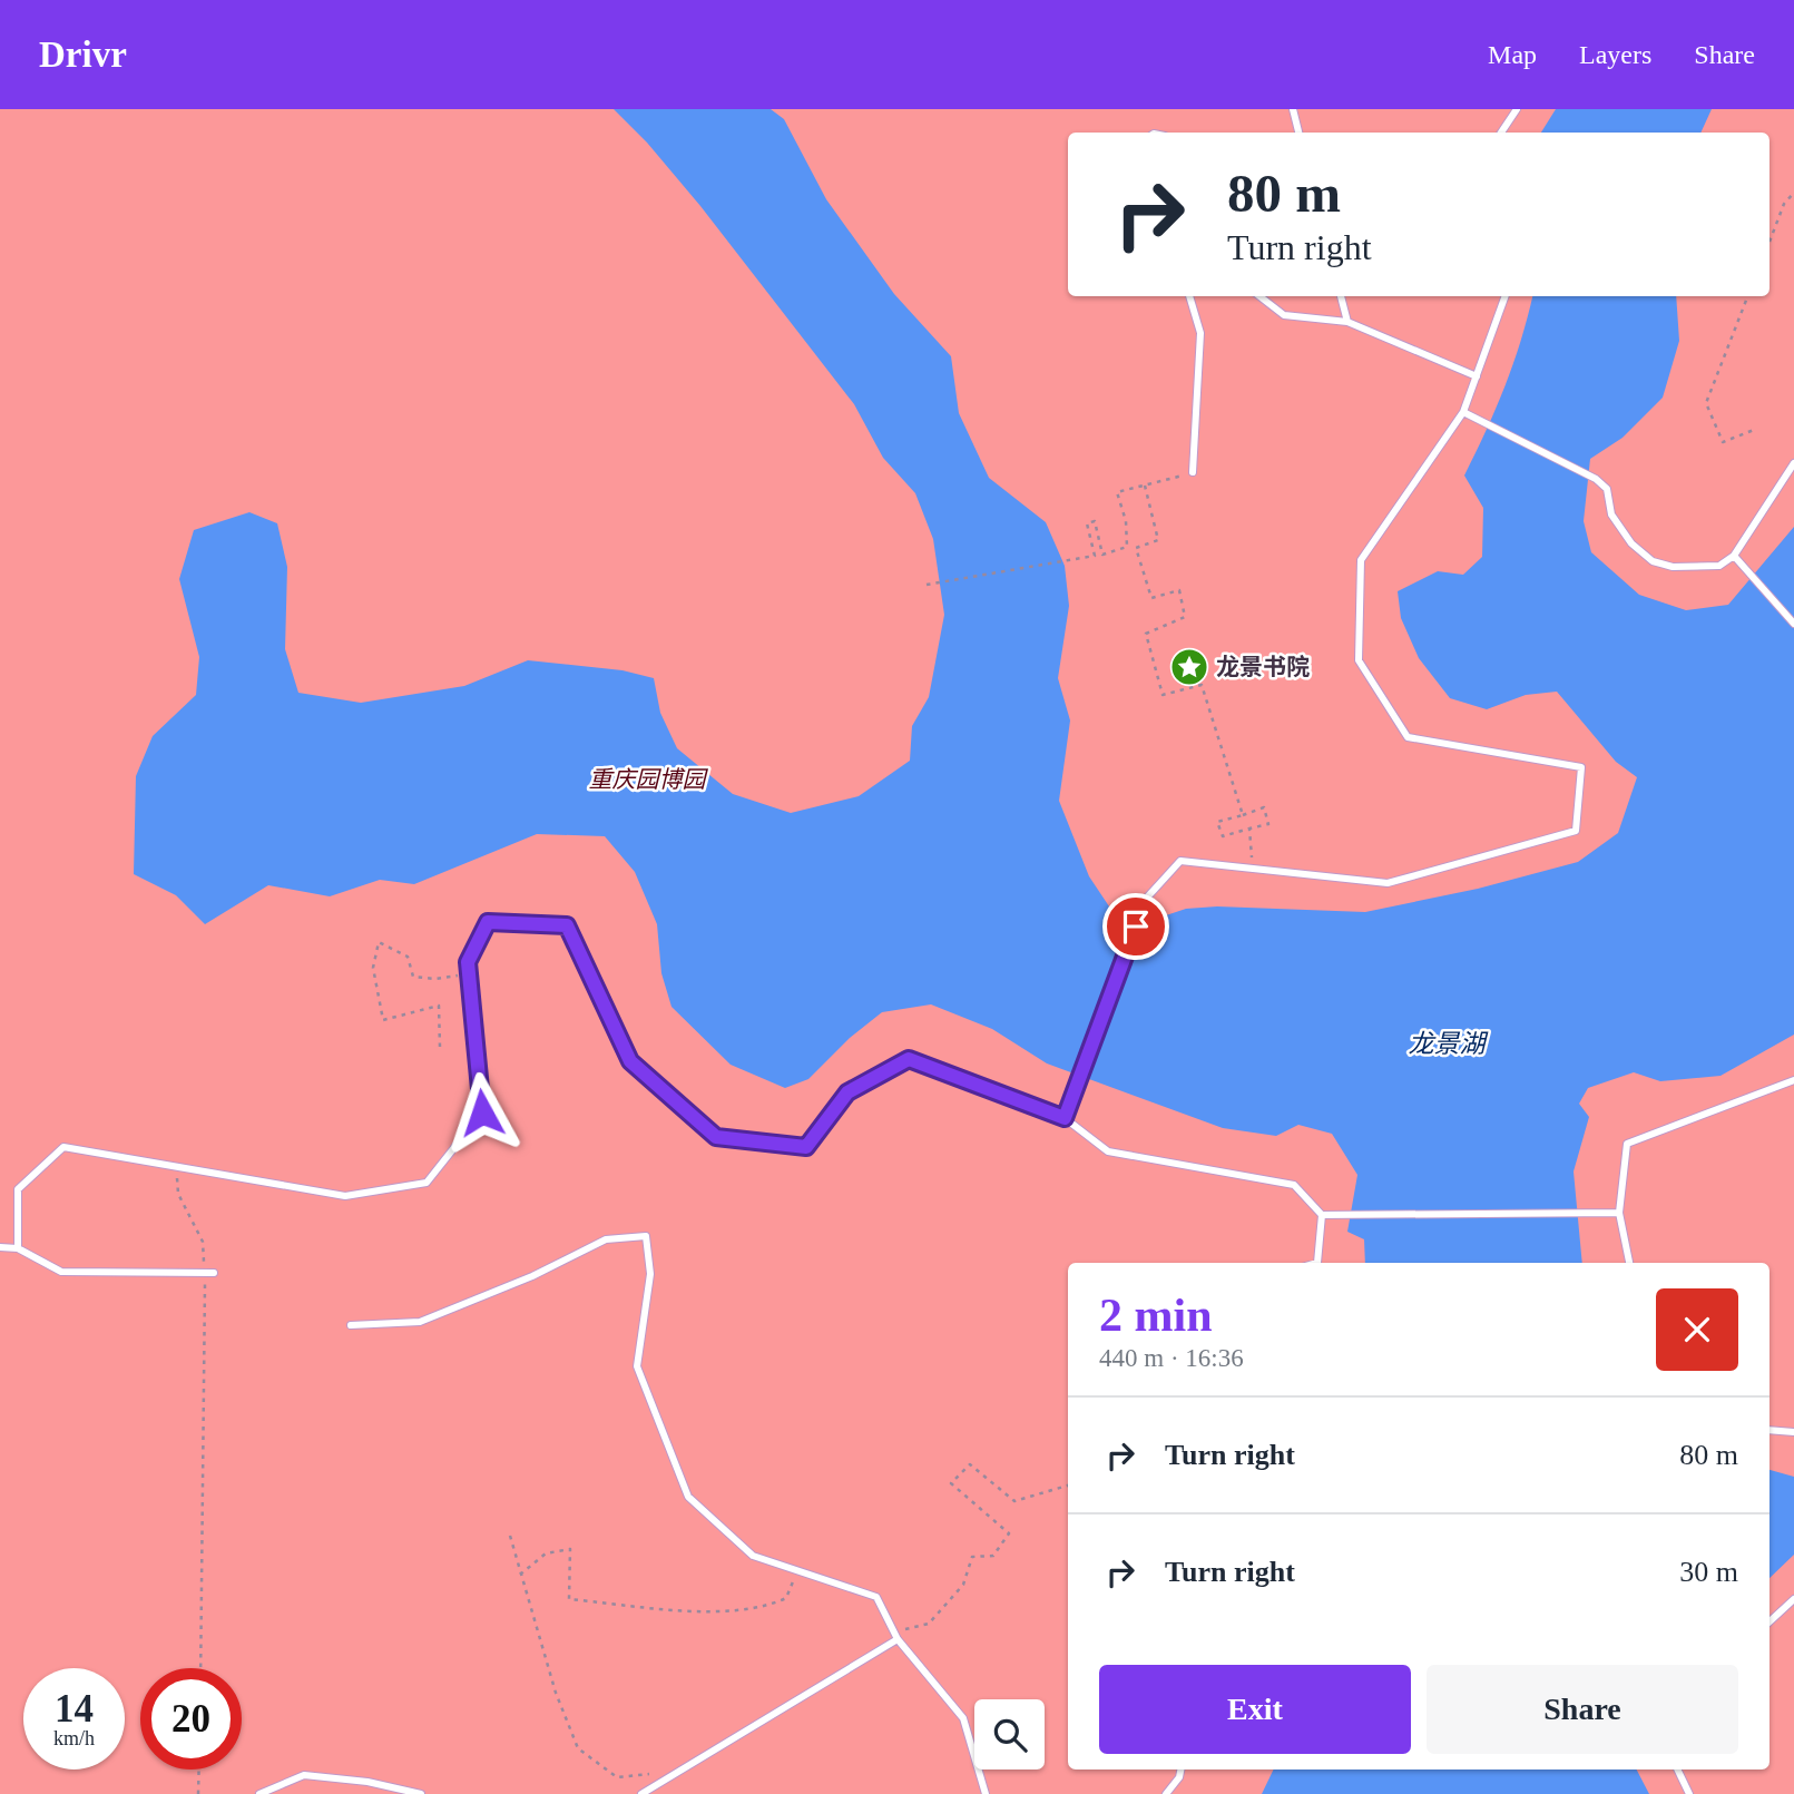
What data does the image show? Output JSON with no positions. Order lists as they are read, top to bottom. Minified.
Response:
{"water":["龙景湖"],"parks":["重庆园博园"],"places":{"place":["龙景书院"]},"page":{"header":"Drivr","nav":["Map","Layers","Share"],"turn":["80 m","Turn right"],"heading":["2 min","440 m · 16:36"],"list":[{"name":"Turn right","value":"80 m"},{"name":"Turn right","value":"30 m"}],"buttons":["Exit","Share"],"speed":"14 km/h","limit":"20"}}
